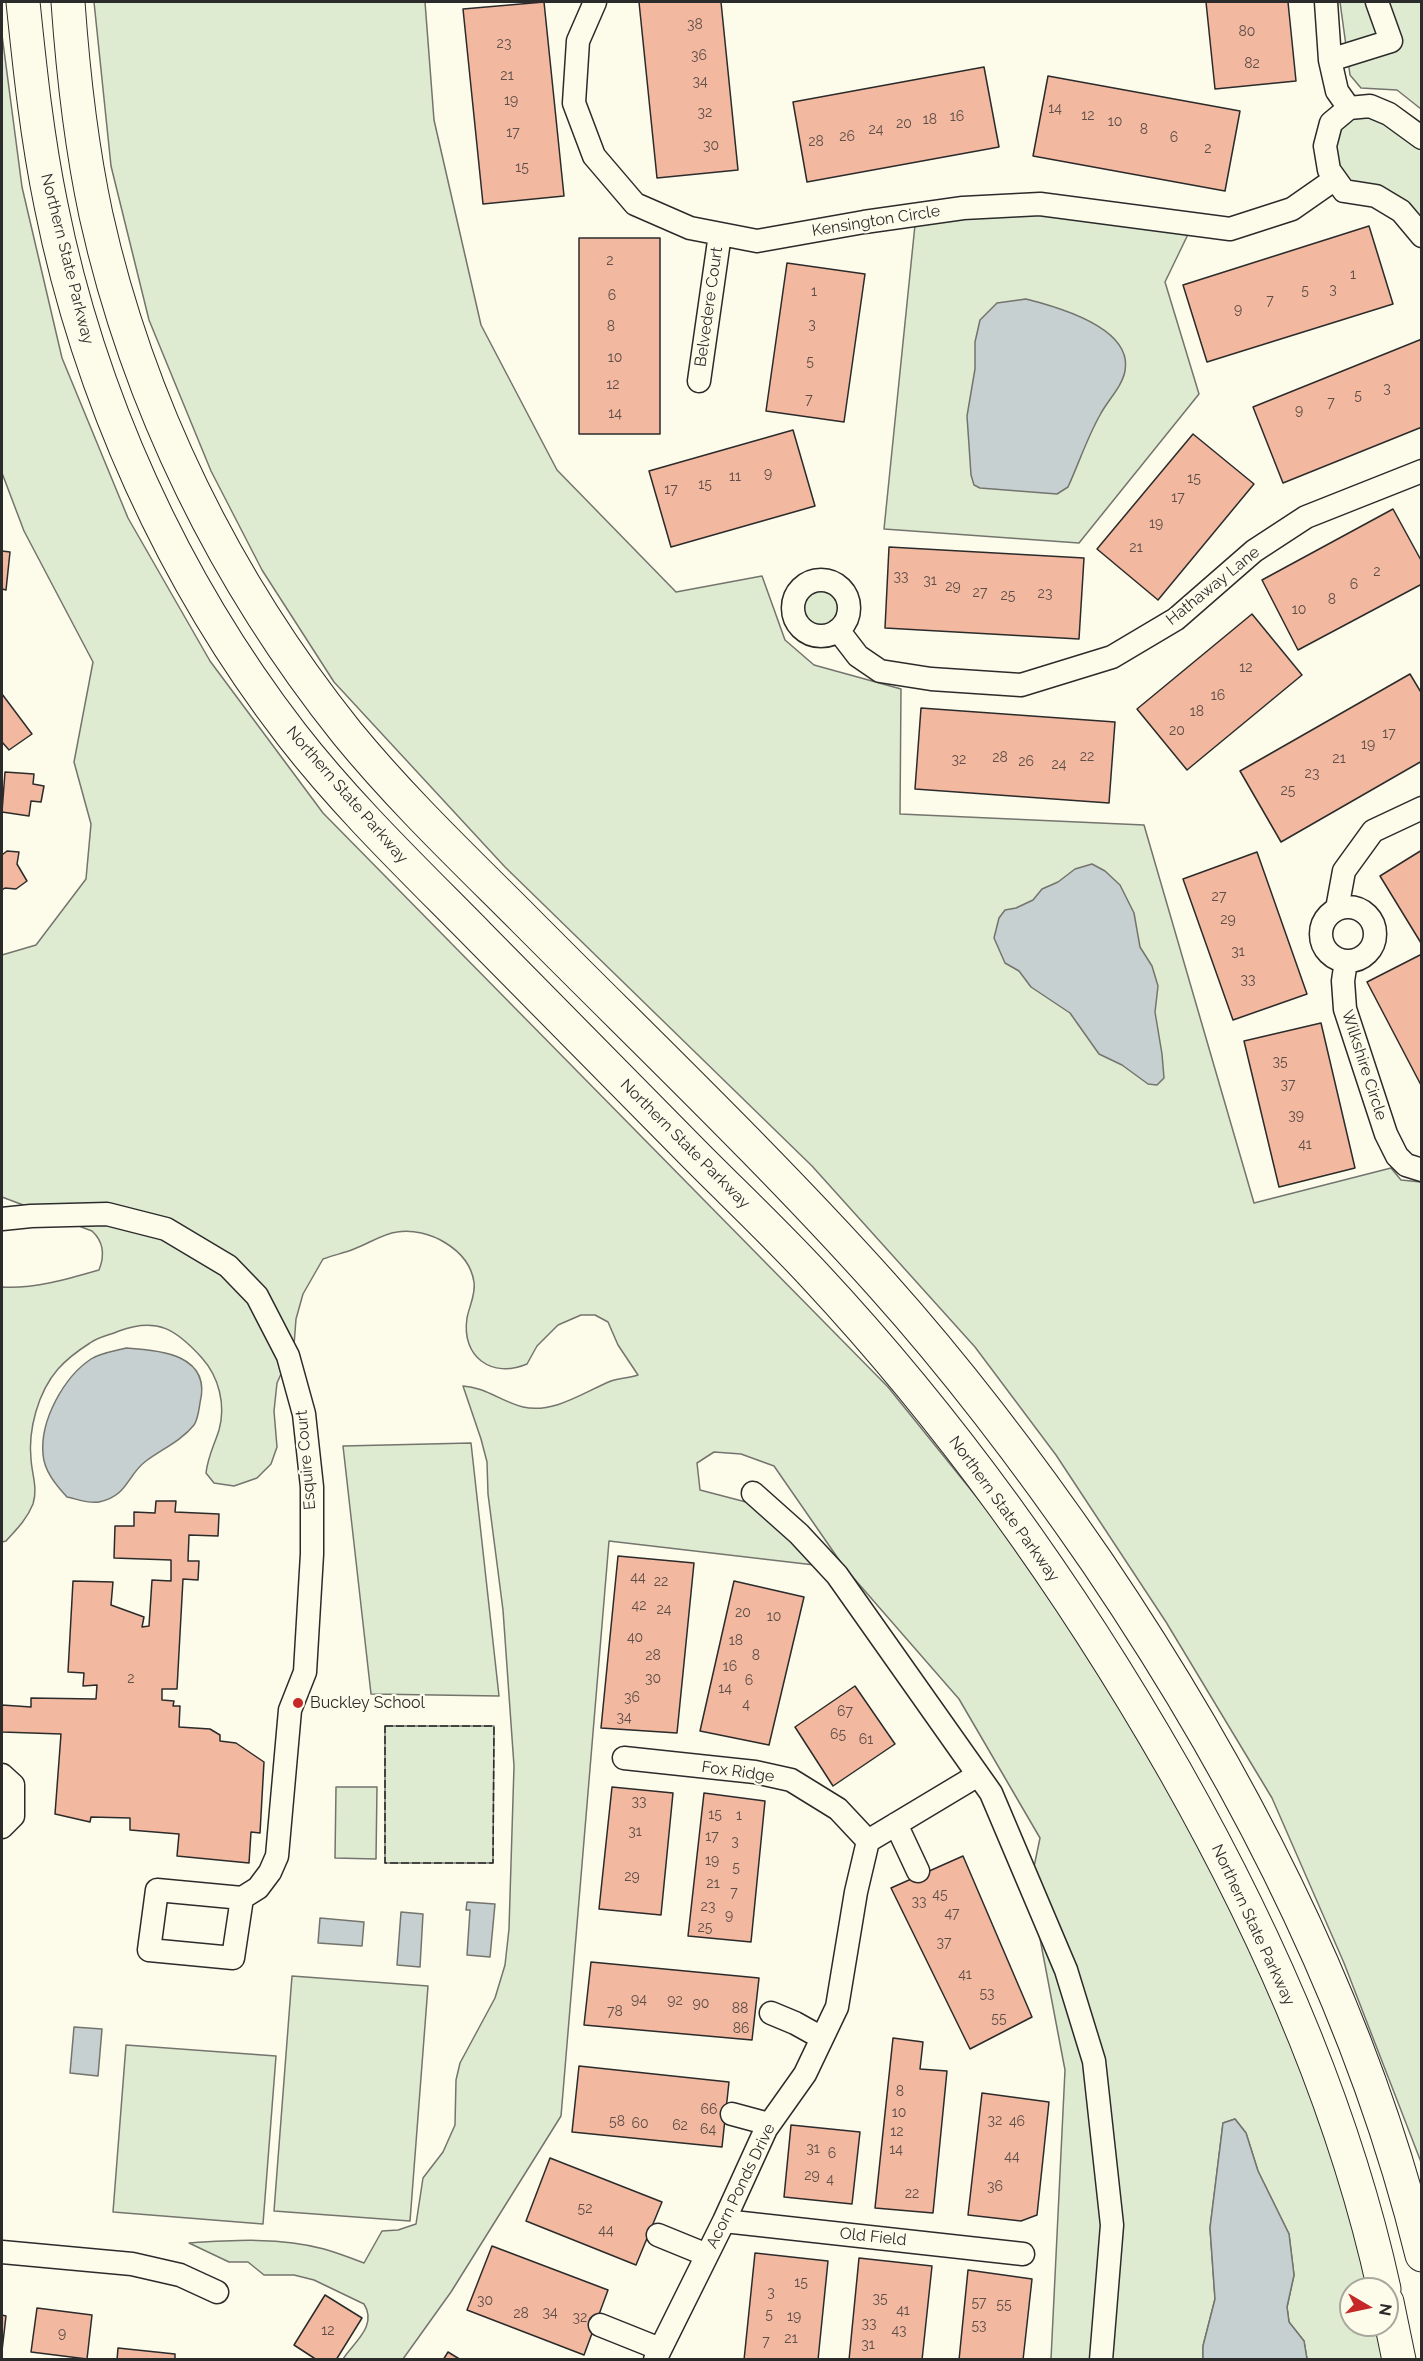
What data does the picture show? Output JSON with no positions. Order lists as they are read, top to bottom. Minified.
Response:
{"streets":{"highway":["Northern State Parkway"],"street":["Kensington Circle","Belvedere Court","Hathaway Lane","Wilkshire Circle","Esquire Court","Fox Ridge","Acorn Ponds Drive","Old Field"]},"crossings":[["Kensington Circle","Belvedere Court"],["Fox Ridge","Acorn Ponds Drive"],["Acorn Ponds Drive","Old Field"]],"places":["Buckley School"],"house_numbers":["38","80","23","36","82","21","34","19","14","32","12","16","18","10","20","24","8","17","26","6","28","30","2","15","2","1","3","5","1","6","7","9","3","8","10","5","12","3","5","7","7","9","14","9","11","15","15","17","17","19","21","2","33","31","6","29","27","23","25","8","10","12","16","18","20","17","19","22","28","21","32","26","24","23","25","27","29","31","33","35","37","39","41","44","22","42","24","20","10","40","18","28","8","16","2","30","6","14","36","4","67","34","65","61","33","15","1","31","17","3","19","5","29","21","7","45","33","23","47","9","25","37","41","53","94","92","90","88","78","55","86","8","66","10","32","58","46","60","62","64","12","31","14","6","44","29","4","36","22","52","44","15","3","35","30","57","55","41","34","28","5","19","32","33","53","12","43","9","21","7","31"],"north":"right"}
